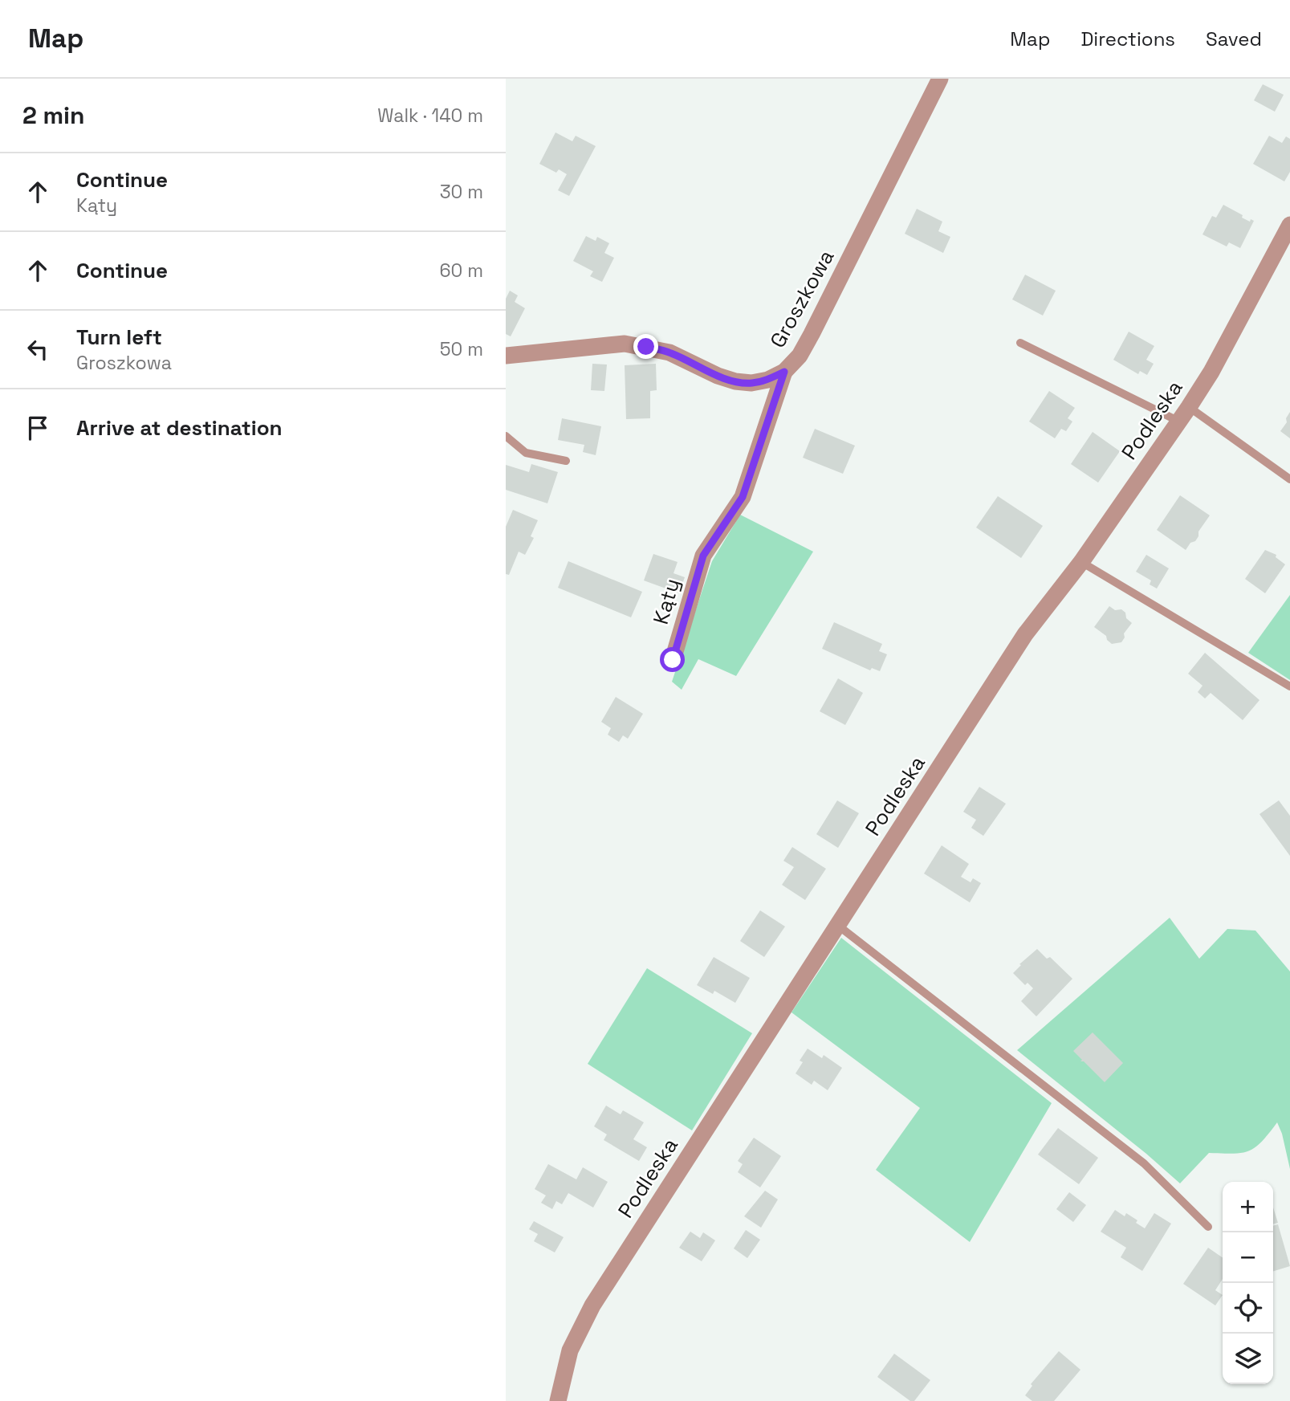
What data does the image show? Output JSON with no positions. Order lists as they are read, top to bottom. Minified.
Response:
{"streets":{"street":["Groszkowa","Podleska","Kąty"]},"crossings":[["Groszkowa","Kąty"]],"page":{"header":"Map","nav":["Map","Directions","Saved"],"heading":["2 min","Walk · 140 m"],"list":[["Continue","Kąty","30 m"],["Continue","60 m"],["Turn left","Groszkowa","50 m"],"Arrive at destination"],"map_buttons":["+","−"]}}
